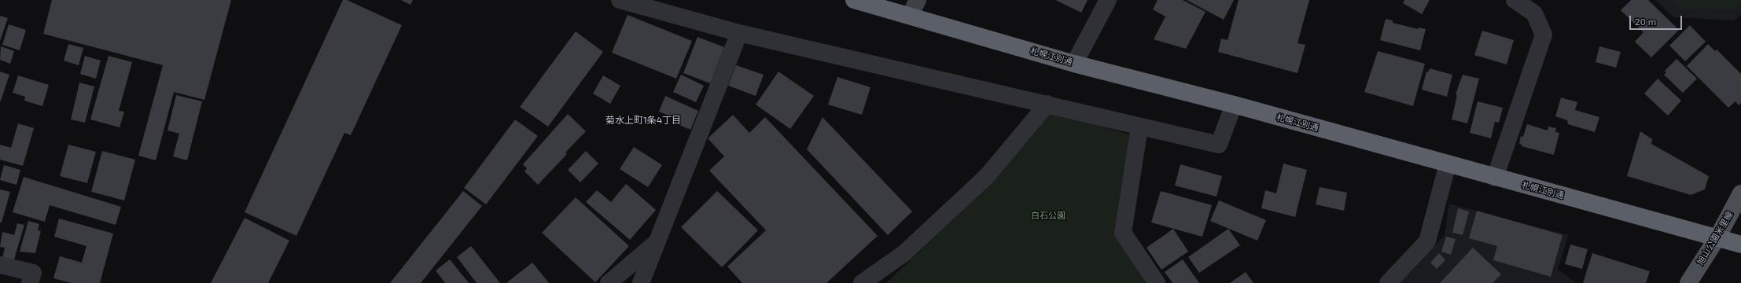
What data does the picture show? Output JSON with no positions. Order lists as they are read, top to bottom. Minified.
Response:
{"streets":{"highway":["札幌江別通"],"main road":["旭山公園米里線"]},"crossings":[["札幌江別通","旭山公園米里線"]],"districts":["菊水上町1条4丁目"],"parks":["白石公園"],"scale_bar":"20 m"}
